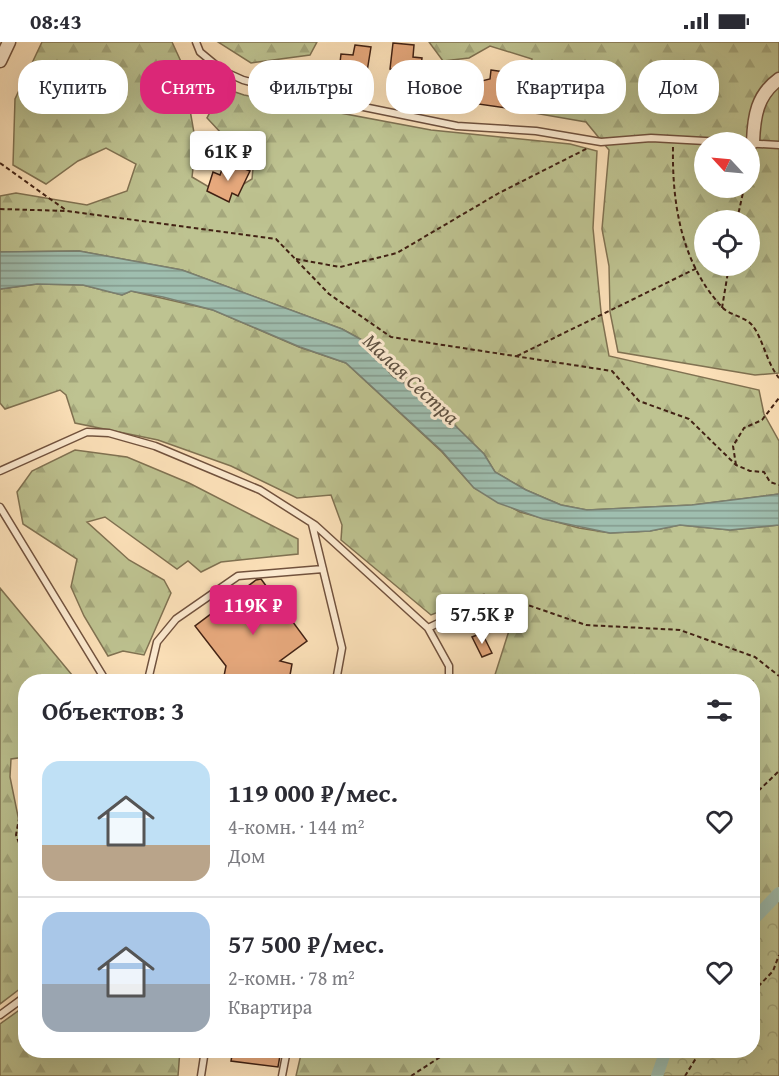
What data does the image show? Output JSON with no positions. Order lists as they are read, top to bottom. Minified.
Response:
{"water":["Малая Сестра"],"north":"top left","page":{"status":"08:43","chip":["Купить","Снять","Фильтры","Новое","Квартира","Дом"],"price":["61K ₽","119K ₽","57.5K ₽"],"heading":"Объектов: 3","list":[{"name":"119 000 ₽/мес.","note":"4-комн. · 144 m² · Дом"},{"name":"57 500 ₽/мес.","note":"2-комн. · 78 m² · Квартира"}]}}
